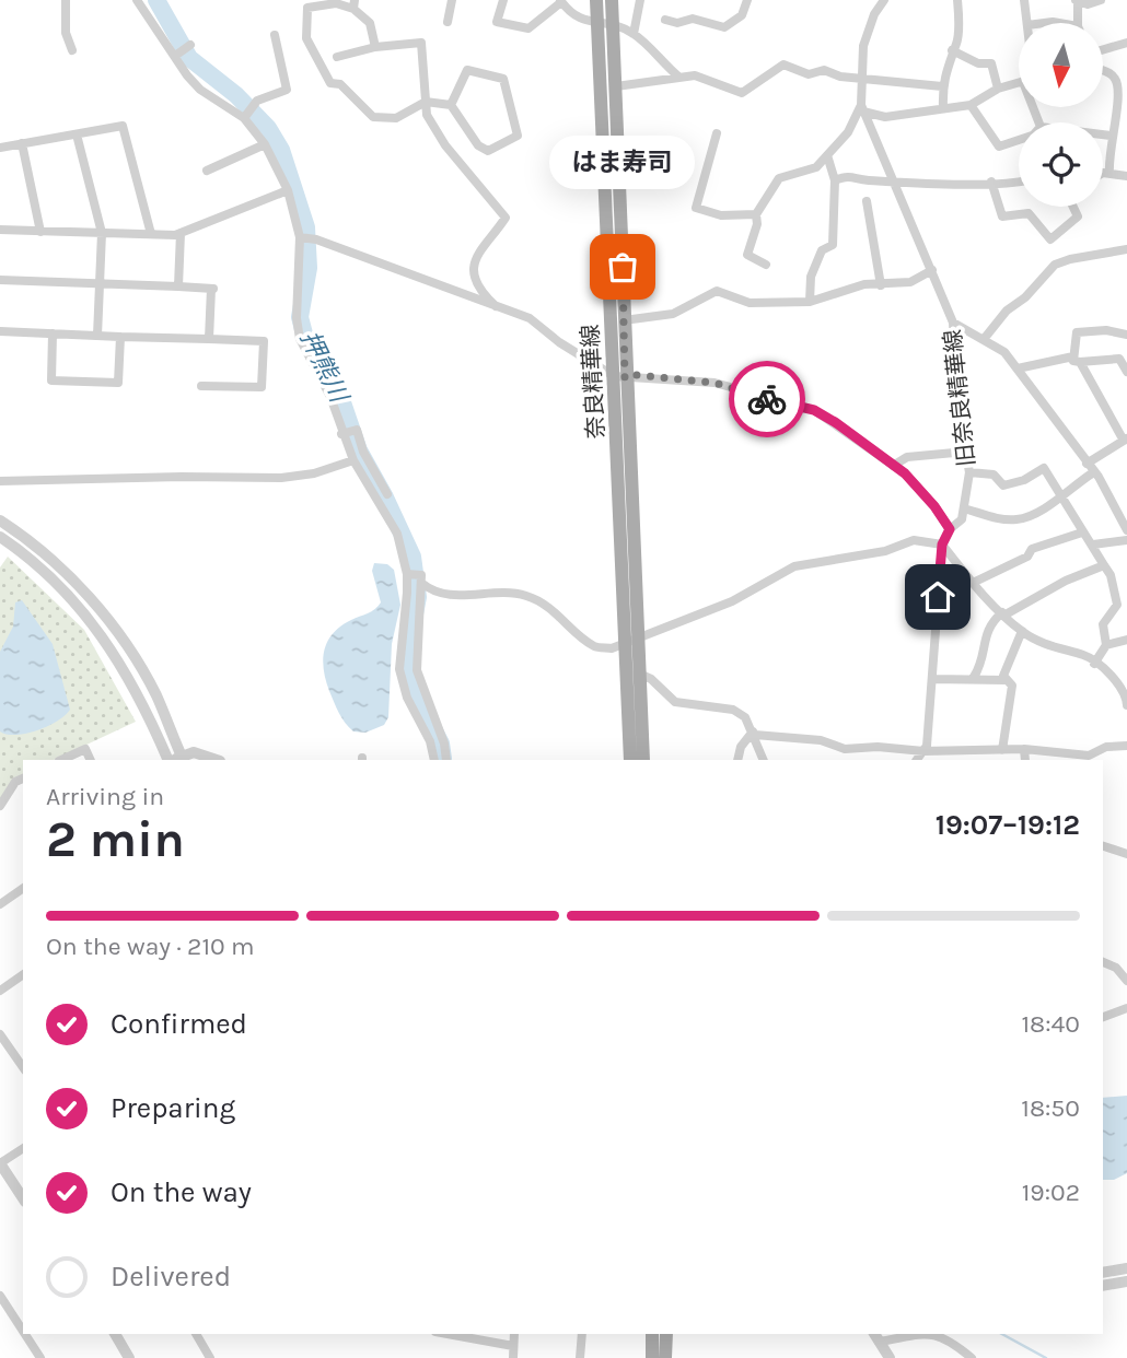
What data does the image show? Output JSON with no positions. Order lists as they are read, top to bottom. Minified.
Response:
{"streets":{"main road":["奈良精華線"],"street":["旧奈良精華線"]},"water":["押熊川"],"places":["はま寿司"],"north":"bottom","page":{"bubble":"はま寿司","heading":["2 min","Arriving in","19:07–19:12"],"bar":"On the way · 210 m","list":[["Confirmed","18:40"],["Preparing","18:50"],["On the way","19:02"],"Delivered"]}}
